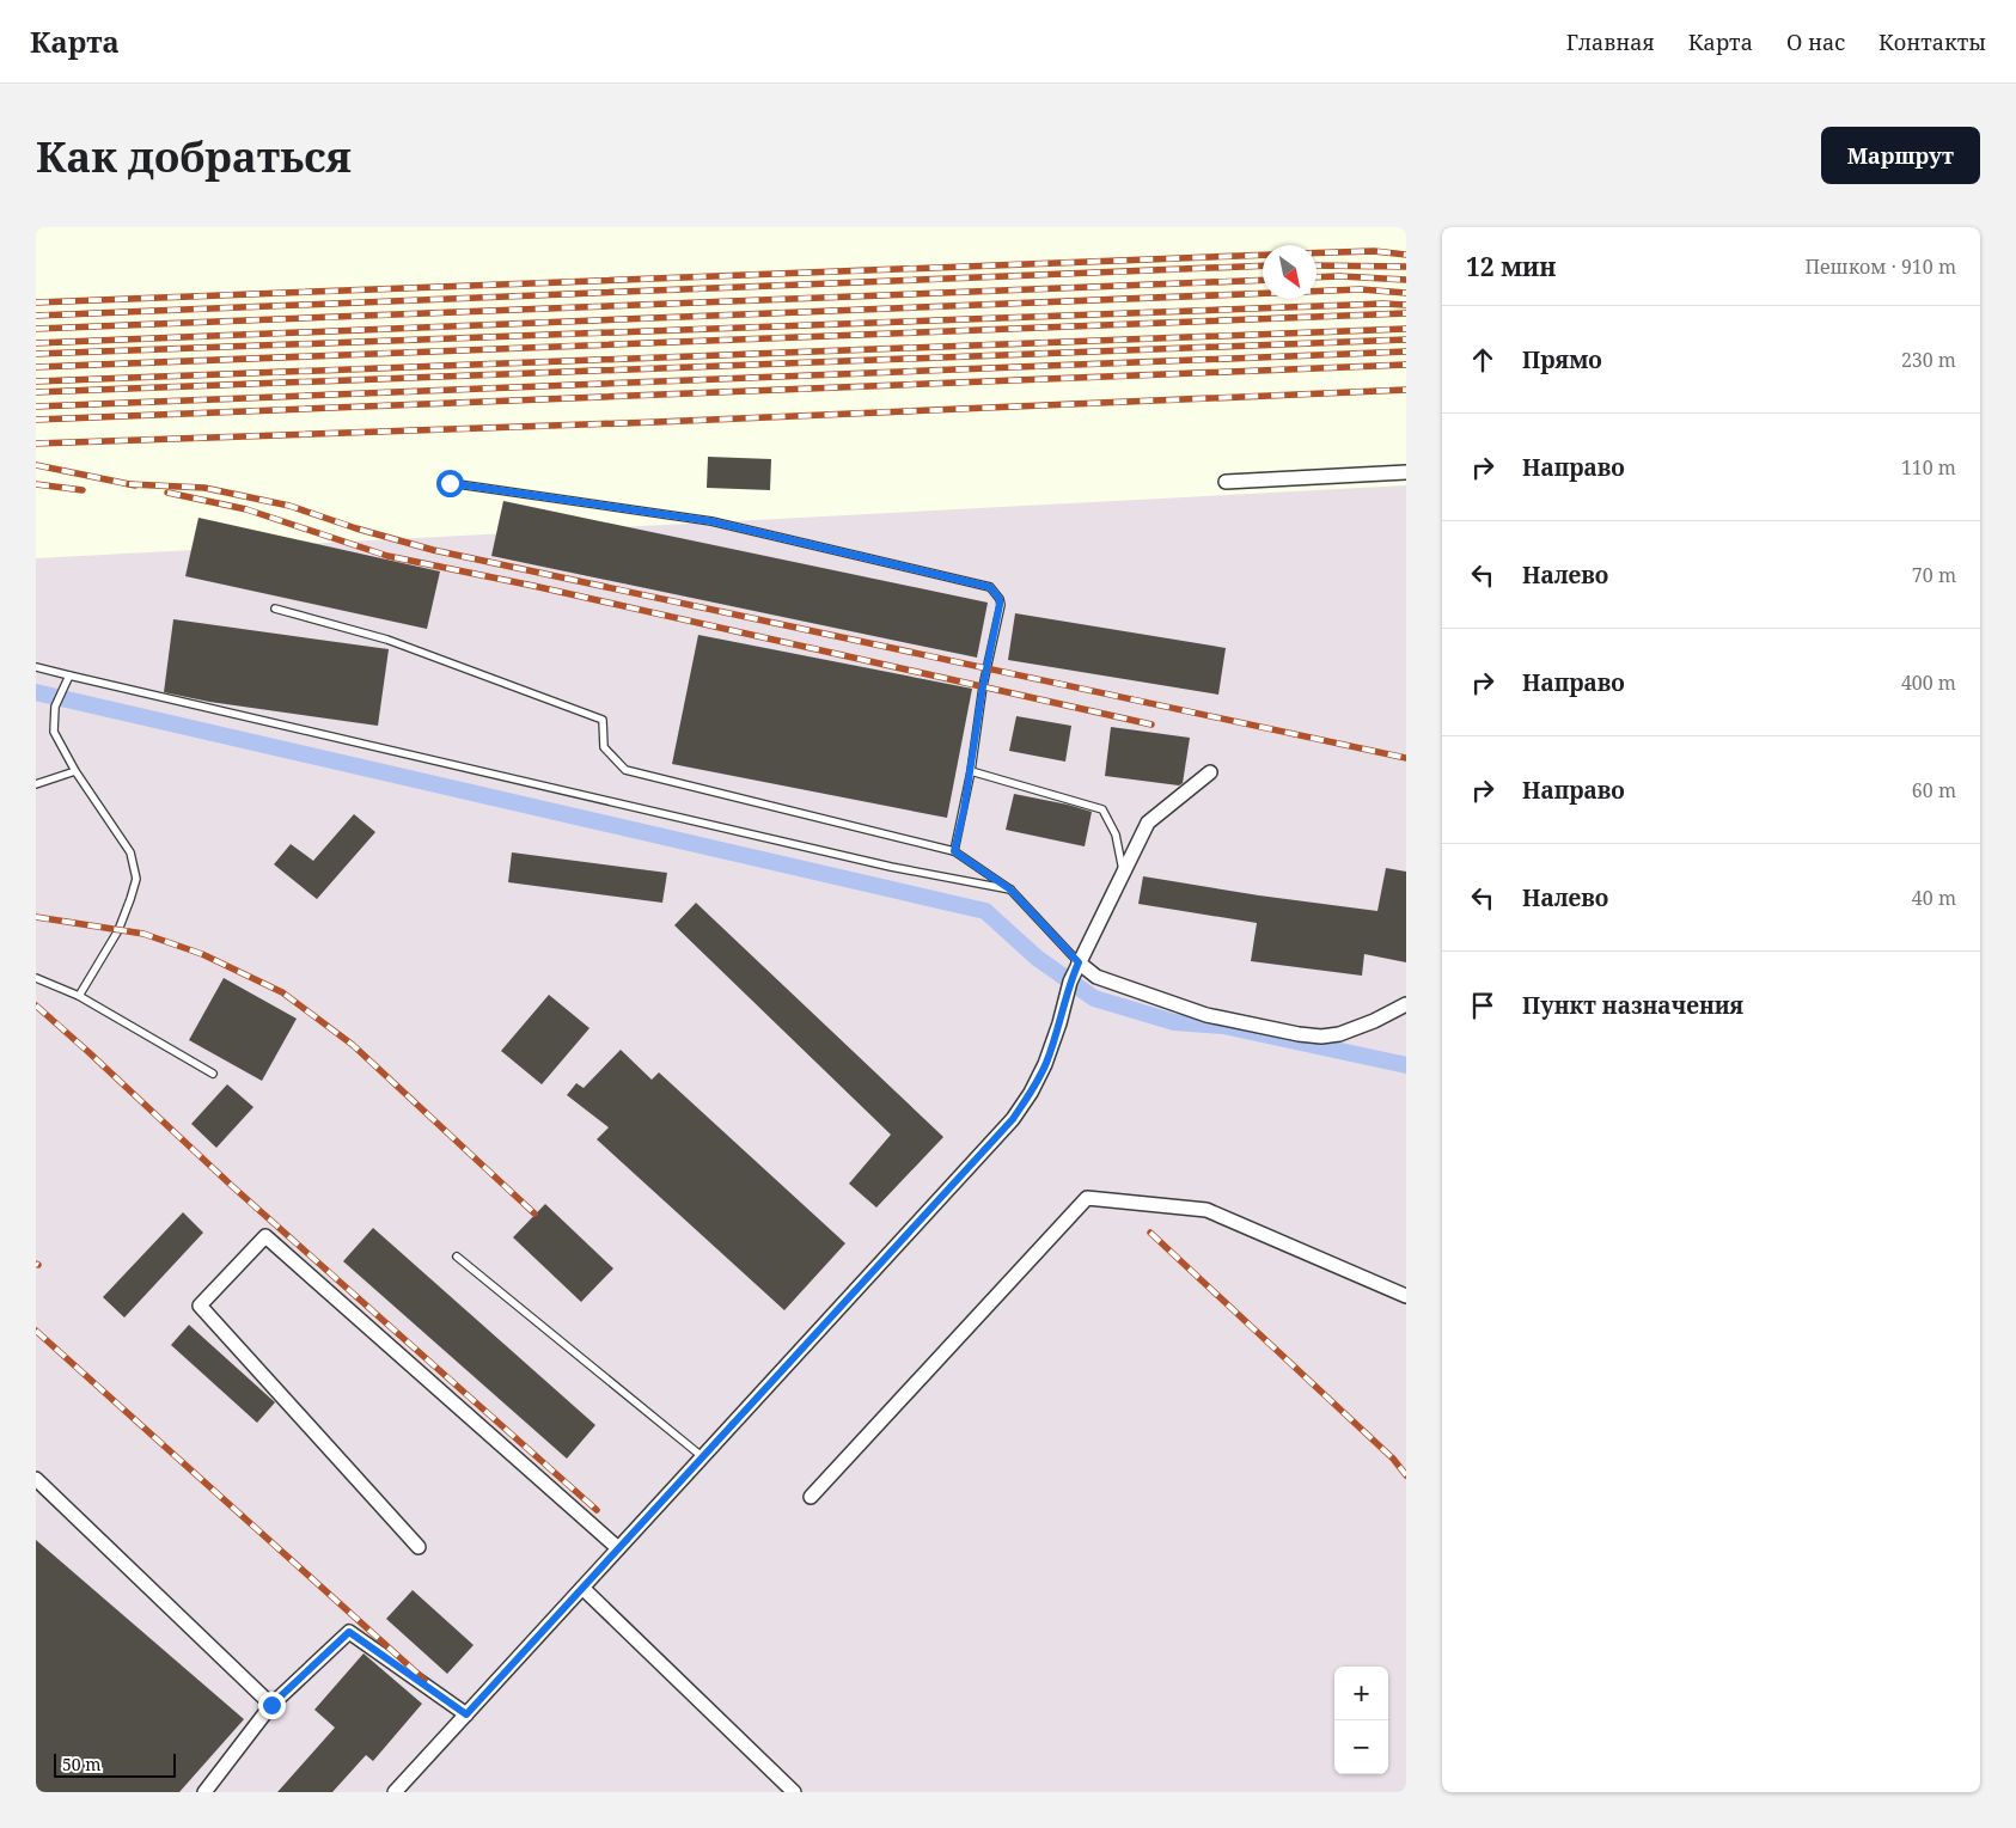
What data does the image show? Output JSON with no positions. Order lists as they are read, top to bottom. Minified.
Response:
{"scale_bar":"50 m","north":"bottom right","page":{"header":"Карта","nav":["Главная","Карта","О нас","Контакты"],"buttons":"Маршрут","title":"Как добраться","heading":["12 мин","Пешком · 910 m"],"list":[["Прямо","230 m"],["Направо","110 m"],["Налево","70 m"],["Направо","400 m"],["Направо","60 m"],["Налево","40 m"],"Пункт назначения"],"map_buttons":["+","−"],"scale":"50 m"}}
